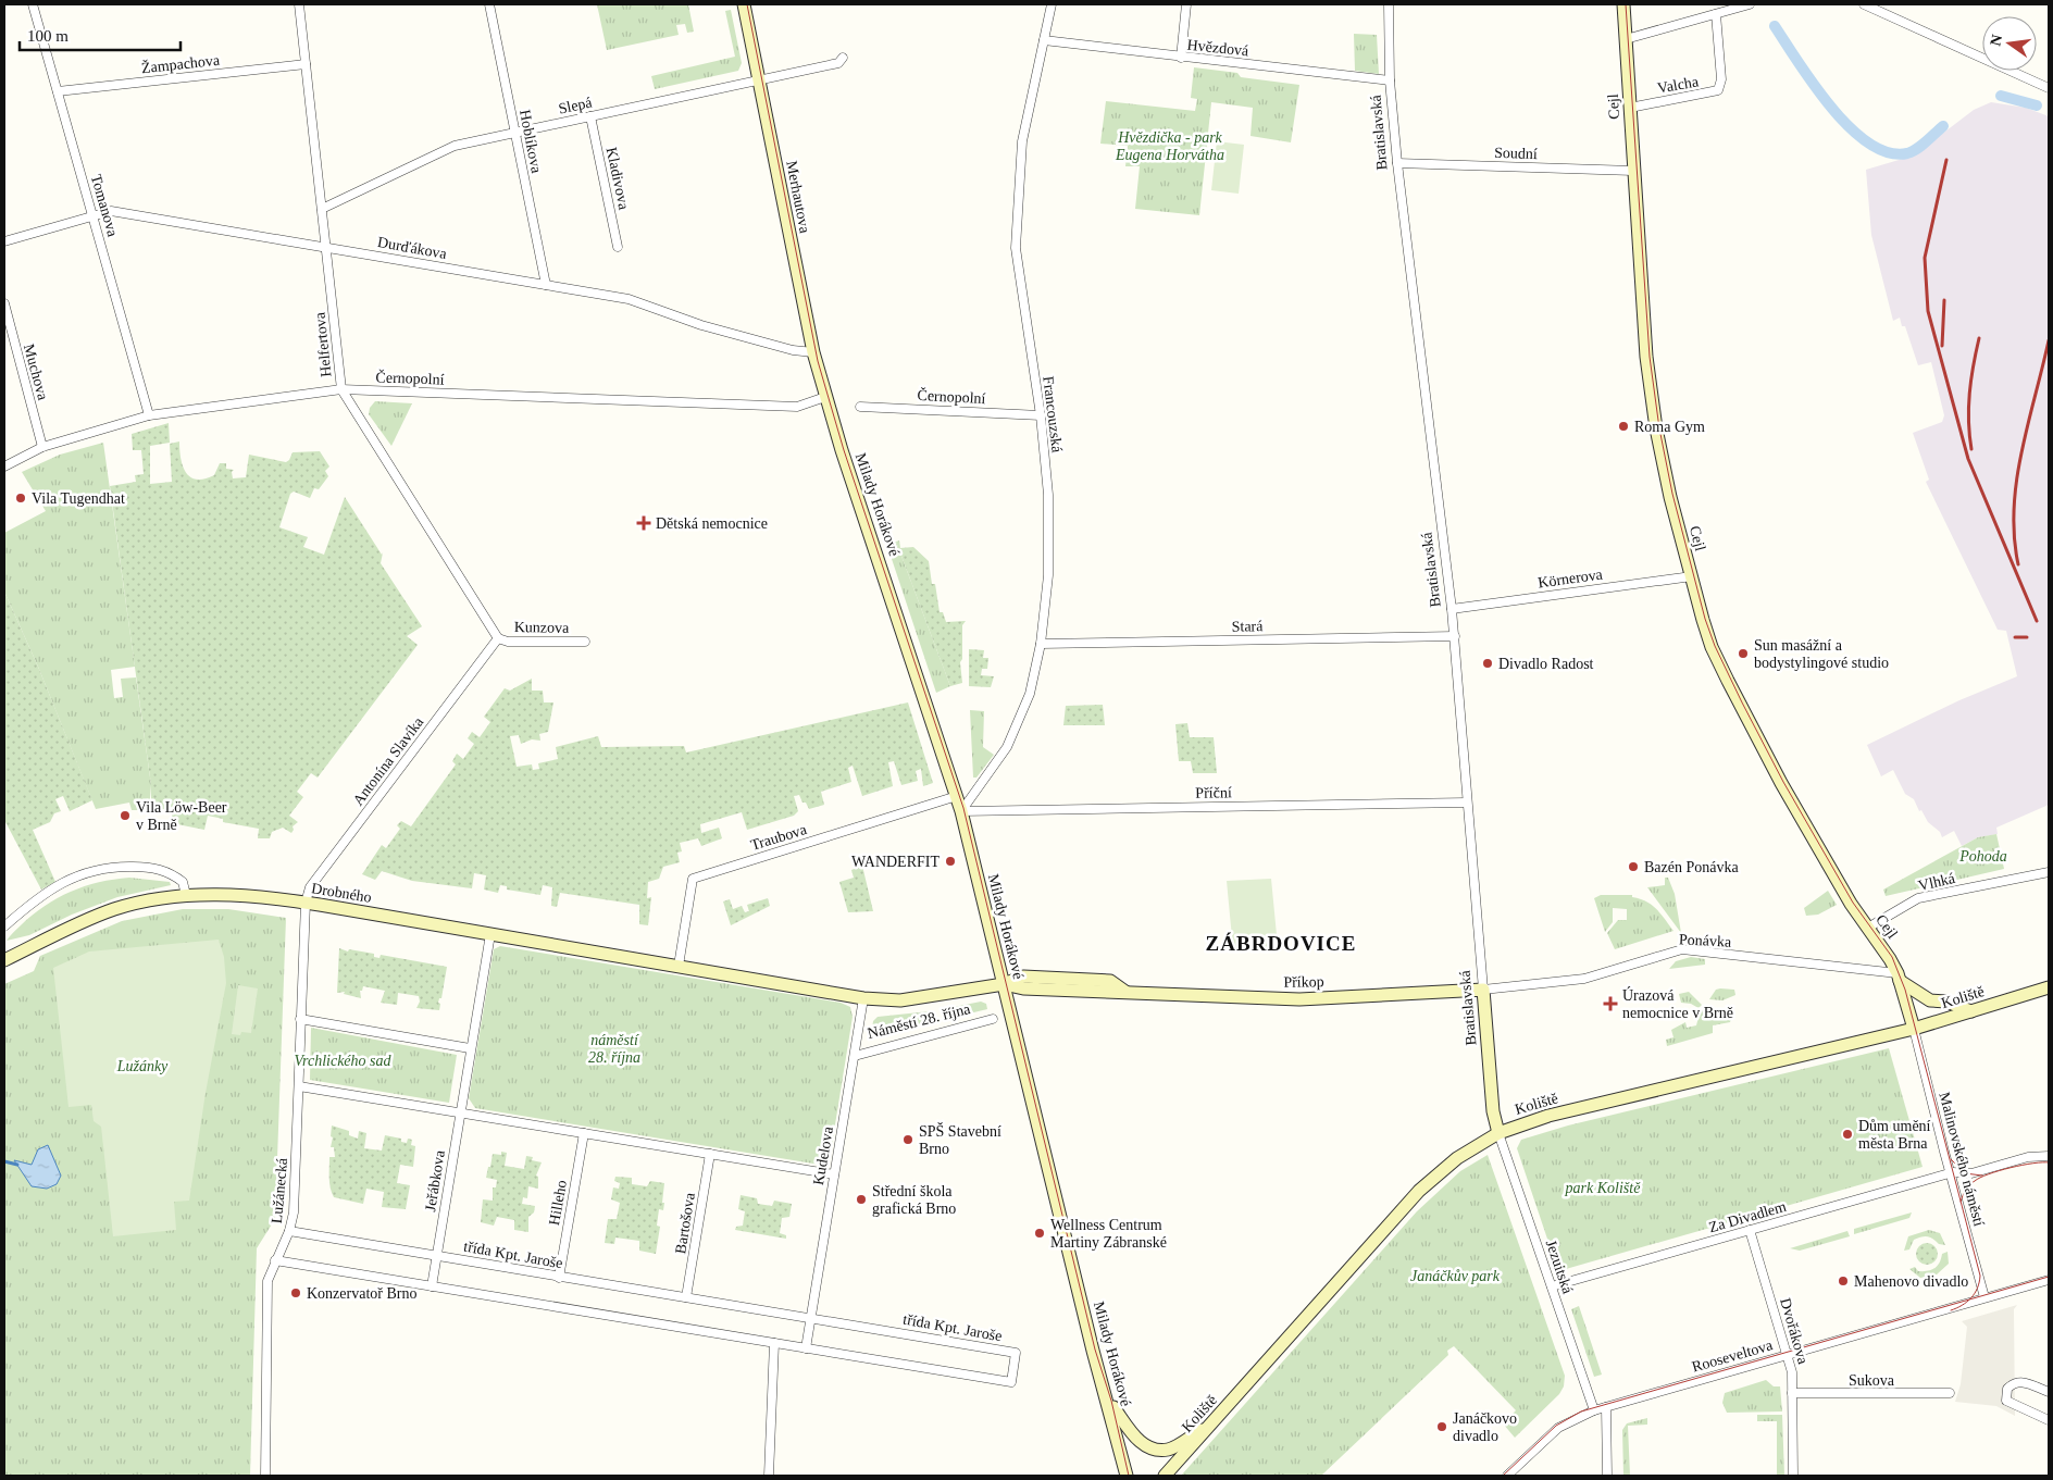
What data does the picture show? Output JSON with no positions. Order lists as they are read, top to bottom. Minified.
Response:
{"streets":{"street":["Hvězdová","Žampachova","Valcha","Slepá","Cejl","Bratislavská","Hoblíkova","Soudní","Kladivova","Merhautova","Tomanova","Durďákova","Helfertova","Muchova","Černopolní","Francouzská","Milady Horákové","Körnerova","Stará","Kunzova","Antonína Slavíka","Příční","Traubova","Vlhká","Drobného","Ponávka","Příkop","Koliště","Náměstí 28. října","Kudelova","Malinovského náměstí","Jeřábkova","Lužánecká","Hilleho","Za Divadlem","Bartošova","třída Kpt. Jaroše","Jezuitská","Dvořákova","Rooseveltova","Sukova"]},"crossings":[["Hvězdová","Bratislavská"],["Hvězdová","Francouzská"],["Žampachova","Tomanova"],["Žampachova","Helfertova"],["Valcha","Cejl"],["Slepá","Hoblíkova"],["Slepá","Kladivova"],["Slepá","Merhautova"],["Slepá","Helfertova"],["Cejl","Soudní"],["Cejl","Körnerova"],["Cejl","Vlhká"],["Cejl","Ponávka"],["Cejl","Koliště"],["Cejl","Malinovského náměstí"],["Bratislavská","Soudní"],["Bratislavská","Körnerova"],["Bratislavská","Stará"],["Bratislavská","Příční"],["Bratislavská","Ponávka"],["Bratislavská","Příkop"],["Bratislavská","Koliště"],["Bratislavská","Jezuitská"],["Hoblíkova","Durďákova"],["Merhautova","Durďákova"],["Merhautova","Černopolní"],["Merhautova","Milady Horákové"],["Tomanova","Durďákova"],["Tomanova","Černopolní"],["Durďákova","Helfertova"],["Helfertova","Černopolní"],["Helfertova","Kunzova"],["Helfertova","Antonína Slavíka"],["Muchova","Černopolní"],["Černopolní","Francouzská"],["Černopolní","Milady Horákové"],["Francouzská","Milady Horákové"],["Francouzská","Stará"],["Francouzská","Příční"],["Milady Horákové","Příční"],["Milady Horákové","Traubova"],["Milady Horákové","Příkop"],["Milady Horákové","Náměstí 28. října"],["Kunzova","Antonína Slavíka"],["Antonína Slavíka","Drobného"],["Antonína Slavíka","Lužánecká"],["Drobného","Lužánecká"],["Ponávka","Příkop"],["Příkop","Náměstí 28. října"],["Koliště","Malinovského náměstí"],["Koliště","Jezuitská"],["Náměstí 28. října","Kudelova"],["Kudelova","třída Kpt. Jaroše"],["Malinovského náměstí","Za Divadlem"],["Malinovského náměstí","Rooseveltova"],["Jeřábkova","třída Kpt. Jaroše"],["Lužánecká","třída Kpt. Jaroše"],["Hilleho","třída Kpt. Jaroše"],["Za Divadlem","Jezuitská"],["Za Divadlem","Dvořákova"],["Bartošova","třída Kpt. Jaroše"],["Jezuitská","Rooseveltova"],["Dvořákova","Rooseveltova"],["Dvořákova","Sukova"]],"districts":["ZÁBRDOVICE"],"parks":["Hvězdička - park Eugena Horvátha","Pohoda","náměstí 28. října","Vrchlického sad","Lužánky","park Koliště","Janáčkův park"],"places":{"other":["Roma Gym","Vila Tugendhat","Sun masážní a bodystylingové studio","Divadlo Radost","Vila Löw-Beer v Brně","WANDERFIT","Bazén Ponávka","Dům umění města Brna","SPŠ Stavební Brno","Střední škola grafická Brno","Wellness Centrum Martiny Zábranské","Mahenovo divadlo","Konzervatoř Brno","Janáčkovo divadlo"],"health":["Dětská nemocnice","Úrazová nemocnice v Brně"]},"scale_bar":"100 m","north":"left"}
